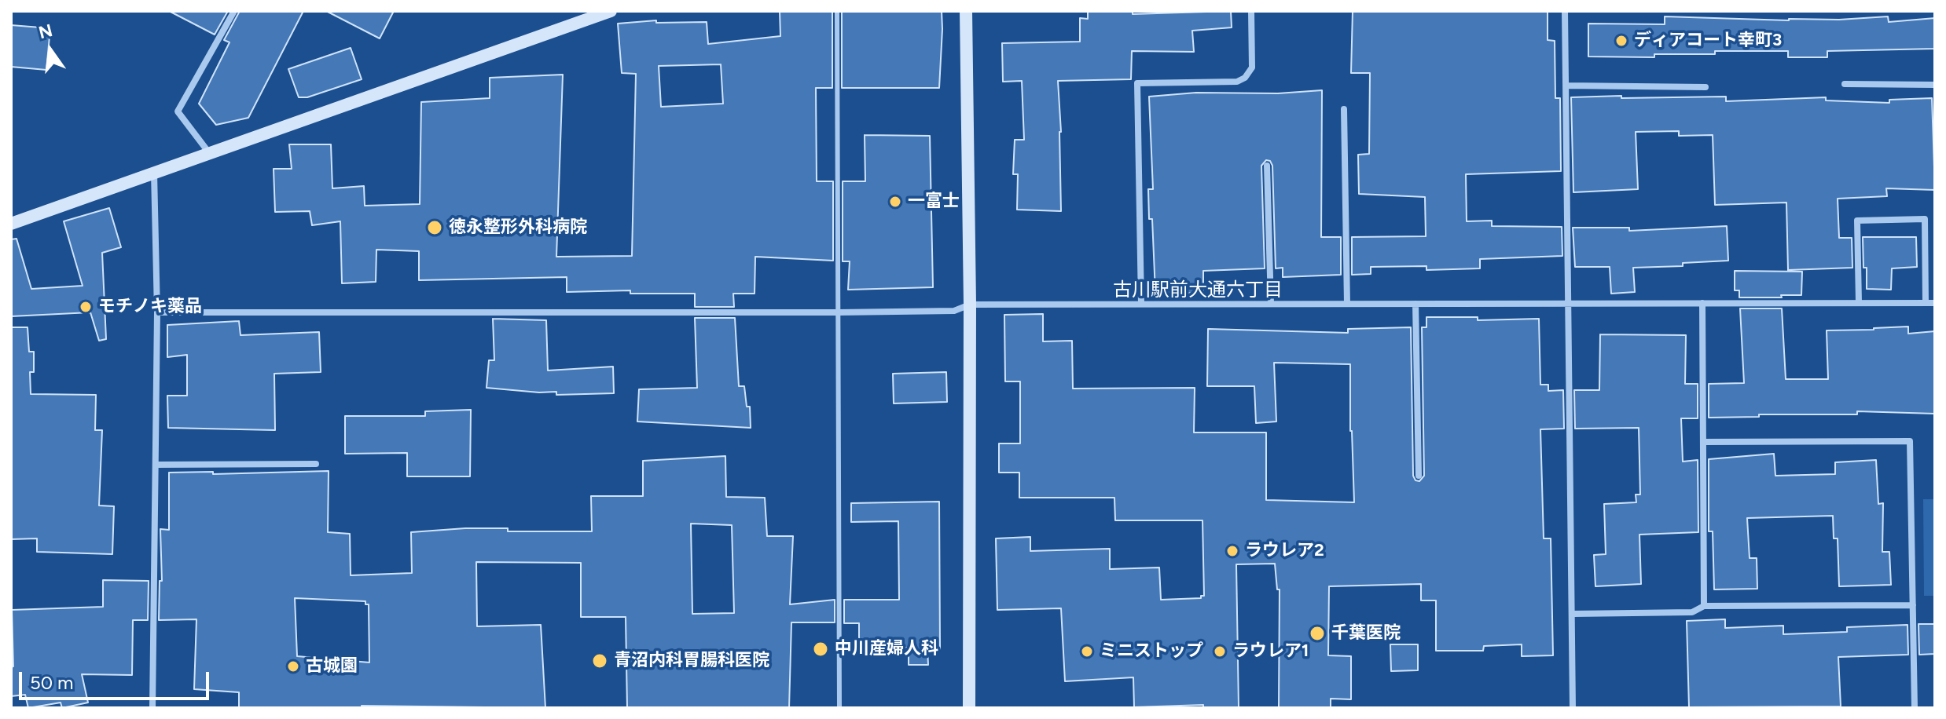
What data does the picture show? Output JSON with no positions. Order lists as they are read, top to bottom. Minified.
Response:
{"districts":["古川駅前大通六丁目"],"places":["ディアコート幸町3","一富士","徳永整形外科病院","モチノキ薬品","ラウレア2","千葉医院","中川産婦人科","ミニストップ","ラウレア1","青沼内科胃腸科医院","古城園"],"scale_bar":"50 m","north":"top"}
